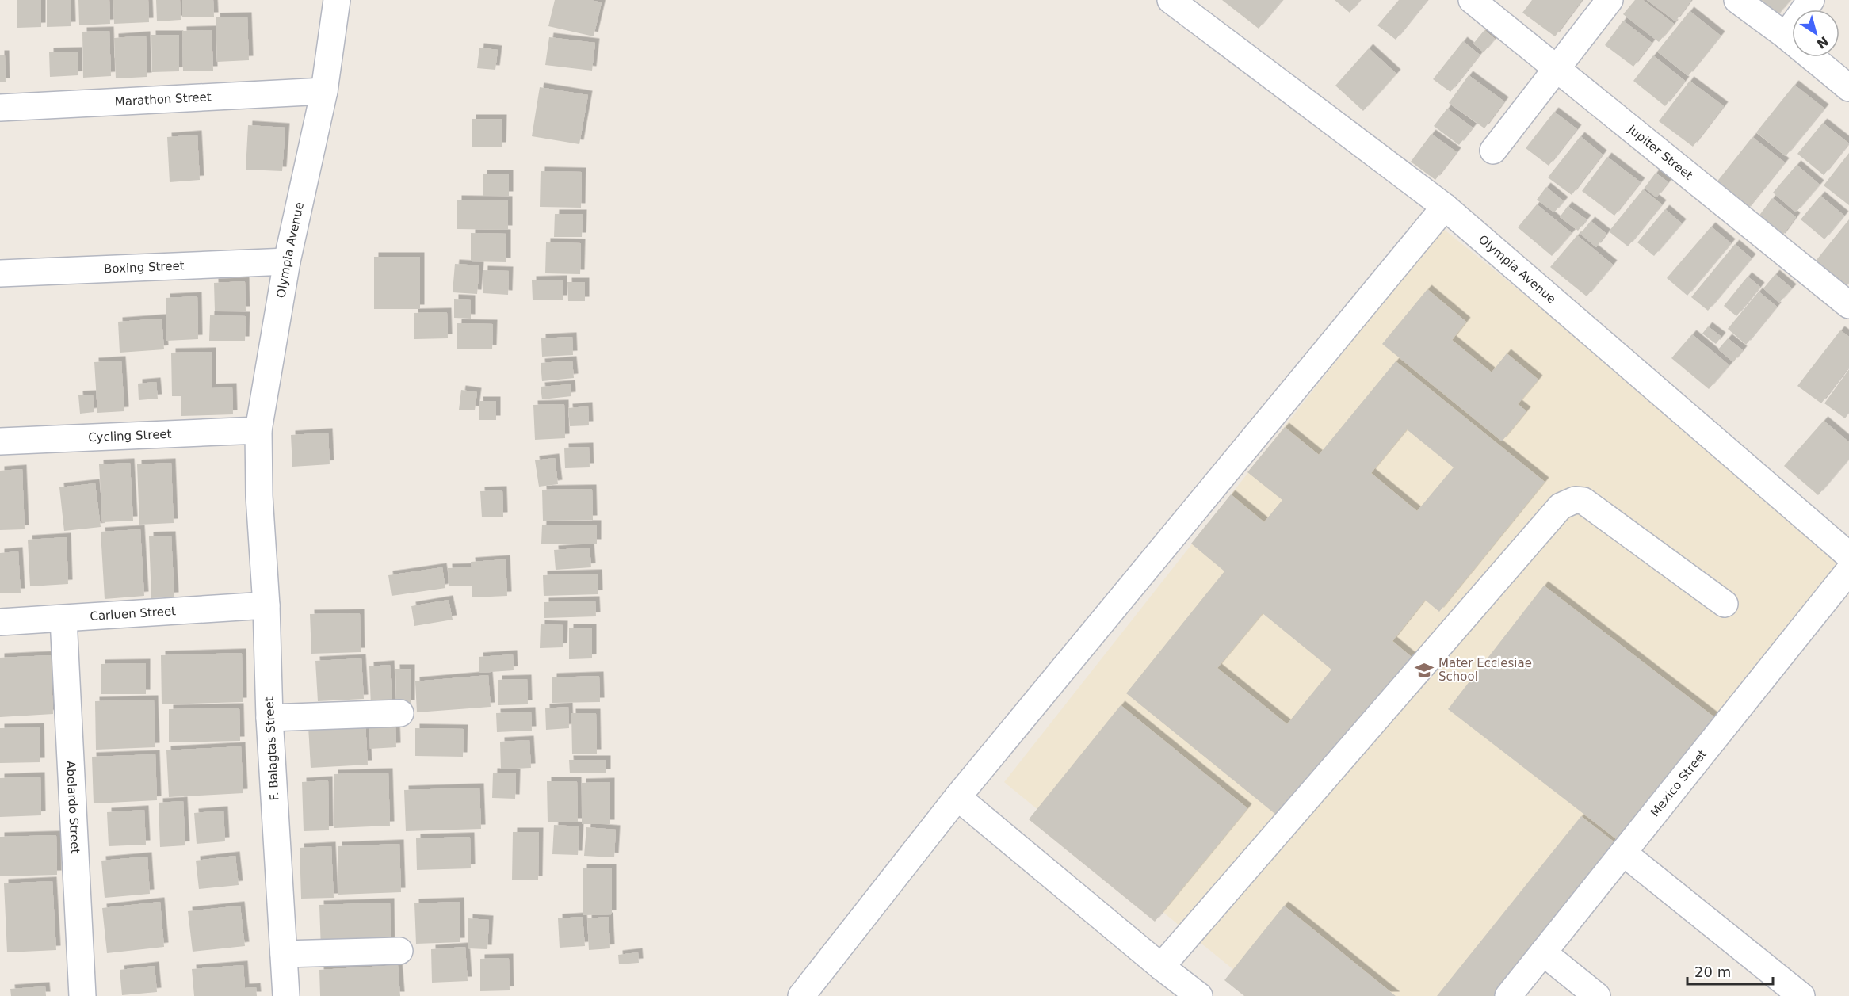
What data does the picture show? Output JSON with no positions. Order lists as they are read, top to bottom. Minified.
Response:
{"streets":{"street":["Marathon Street","Jupiter Street","Olympia Avenue","Boxing Street","Cycling Street","Carluen Street","F. Balagtas Street","Mexico Street","Abelardo Street"]},"crossings":[["Marathon Street","Olympia Avenue"],["Olympia Avenue","Boxing Street"],["Olympia Avenue","Cycling Street"],["Olympia Avenue","F. Balagtas Street"],["Carluen Street","F. Balagtas Street"],["Carluen Street","Abelardo Street"]],"places":{"school or university":["Mater Ecclesiae School"]},"scale_bar":"20 m","north":"bottom right"}
